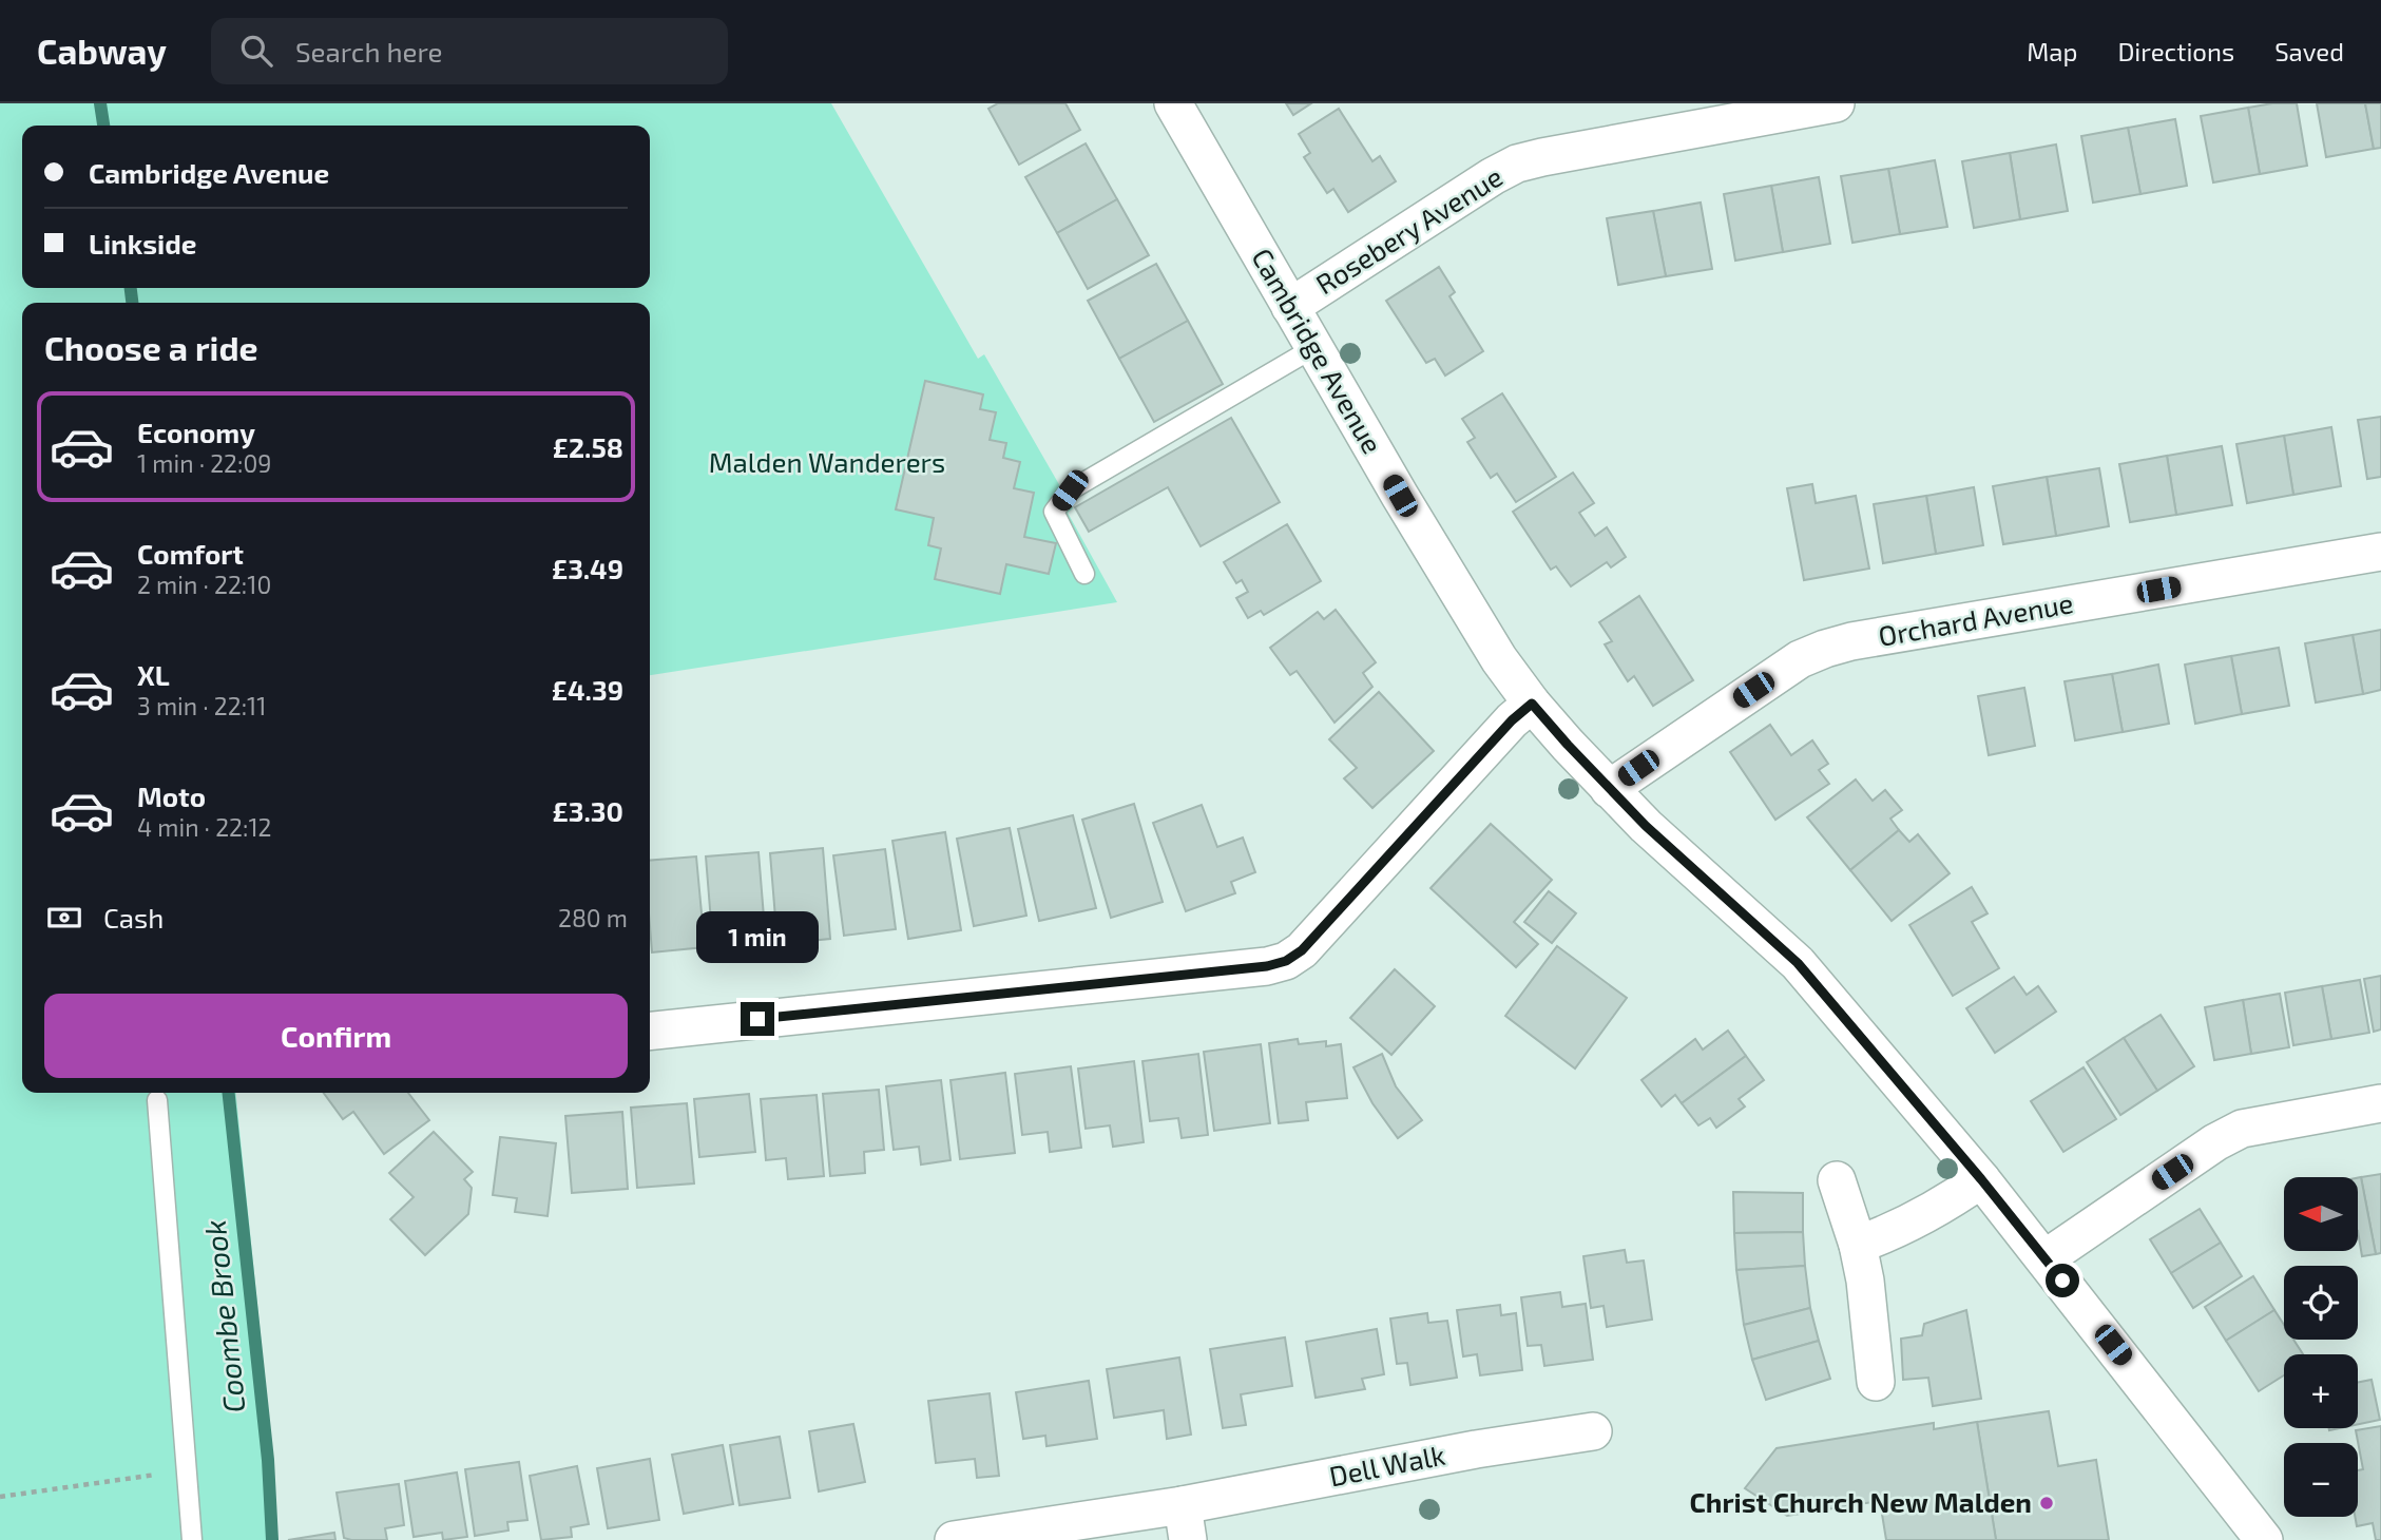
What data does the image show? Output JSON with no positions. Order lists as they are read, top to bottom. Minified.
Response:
{"streets":{"street":["Rosebery Avenue","Cambridge Avenue","Orchard Avenue","Dell Walk"]},"crossings":[["Rosebery Avenue","Cambridge Avenue"],["Cambridge Avenue","Orchard Avenue"]],"water":["Coombe Brook"],"parks":["Malden Wanderers"],"places":["Christ Church New Malden"],"north":"left","page":{"header":"Cabway","search":"Search here","nav":["Map","Directions","Saved"],"banner":["Cambridge Avenue","Linkside"],"heading":"Choose a ride","list":[{"name":"Economy","note":"1 min · 22:09","value":"£2.58"},{"name":"Comfort","note":"2 min · 22:10","value":"£3.49"},{"name":"XL","note":"3 min · 22:11","value":"£4.39"},{"name":"Moto","note":"4 min · 22:12","value":"£3.30"}],"pay":["Cash","280 m"],"bubble":"1 min","buttons":"Confirm","map_buttons":["+","−"]}}
